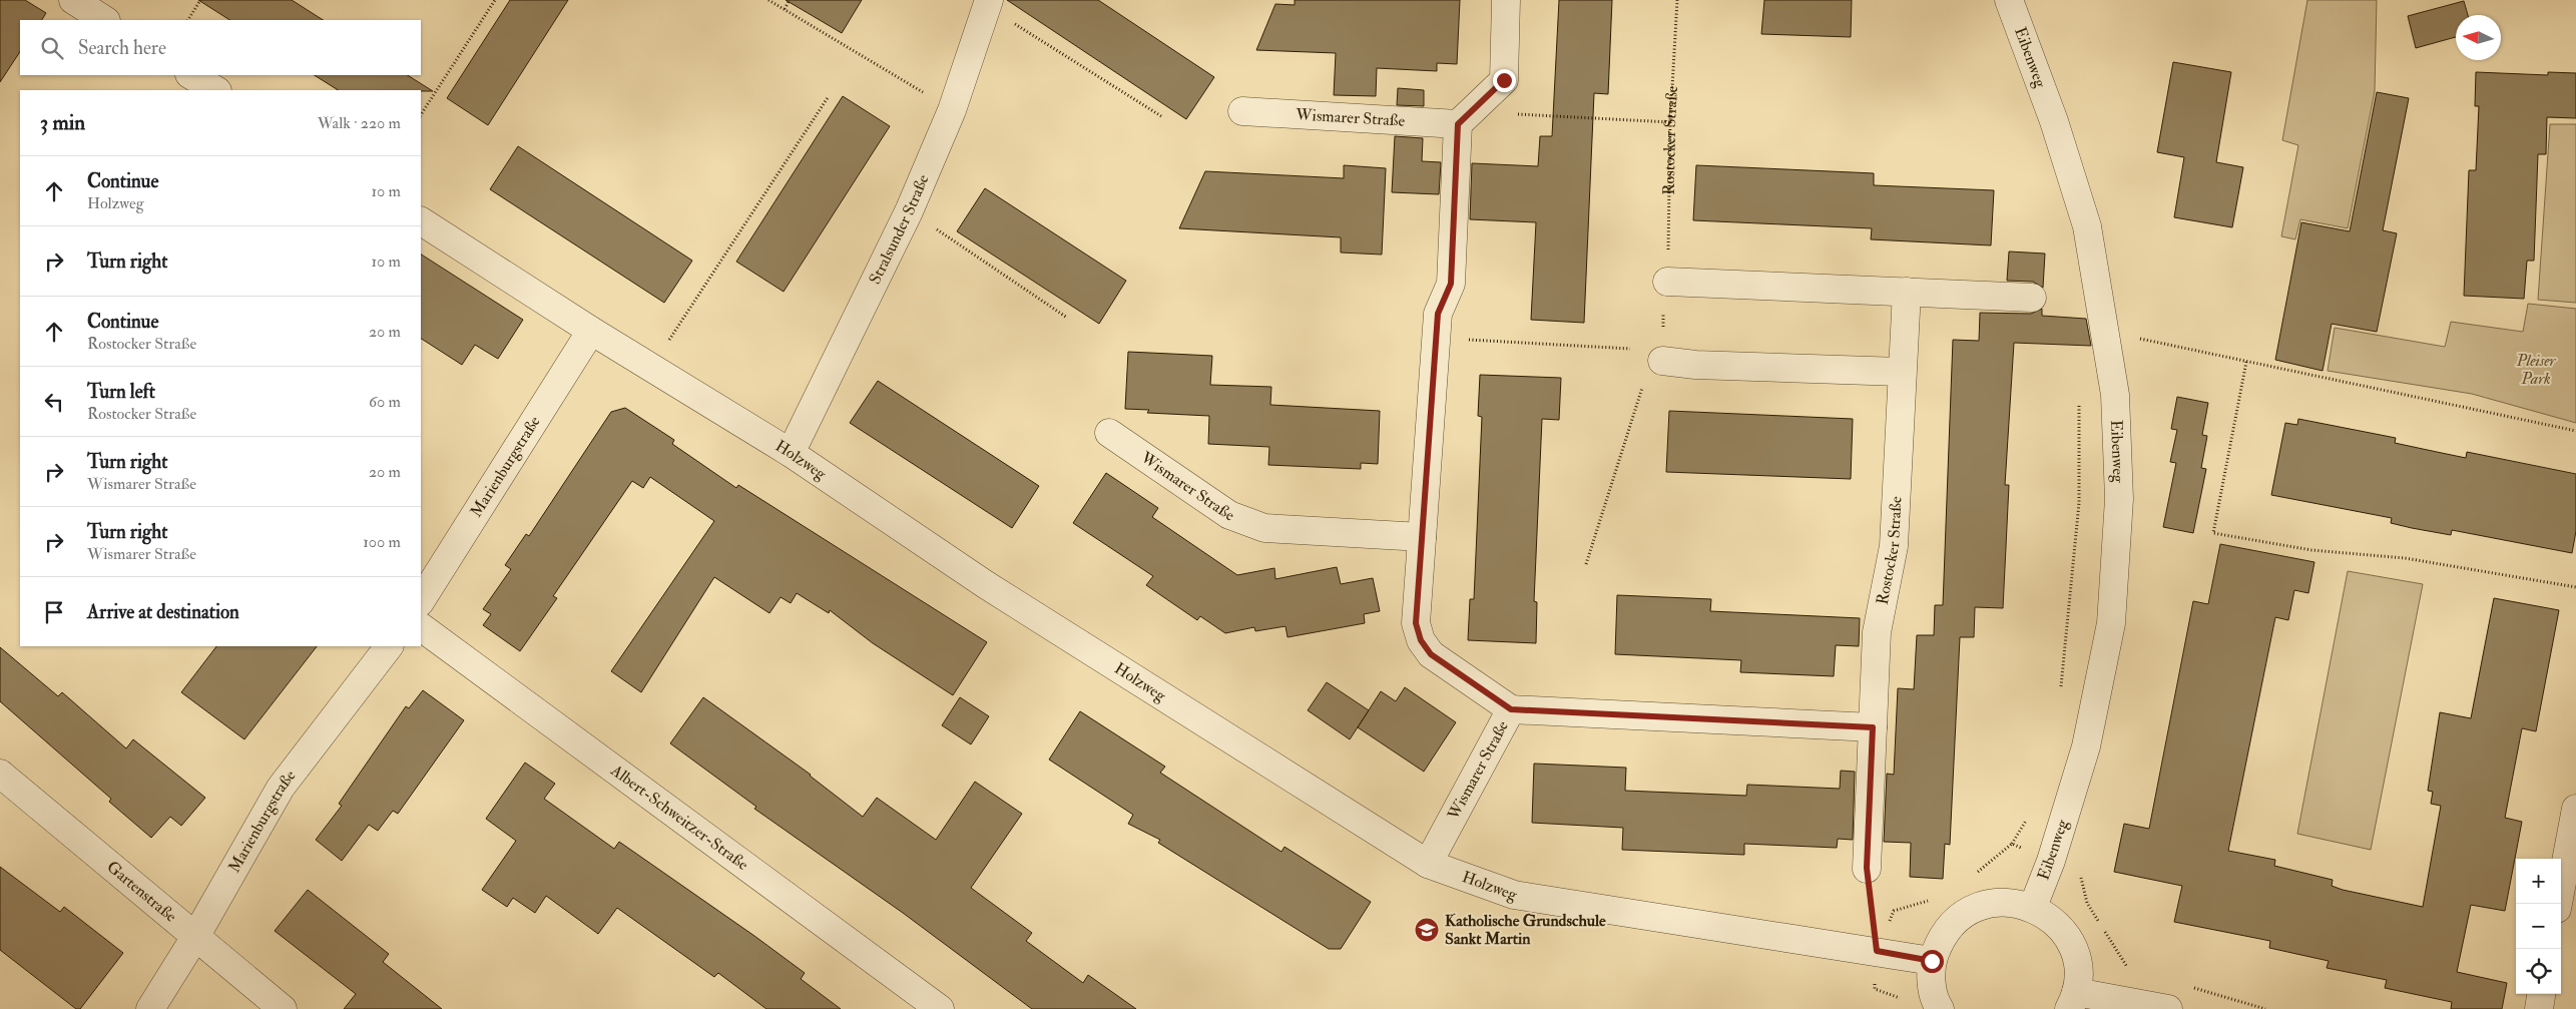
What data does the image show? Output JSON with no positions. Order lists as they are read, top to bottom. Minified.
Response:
{"streets":{"street":["Eibenweg","Wismarer Straße","Rostocker Straße","Stralsunder Straße","Holzweg","Marienburgstraße","Albert-Schweitzer-Straße","Gartenstraße"]},"crossings":[["Wismarer Straße","Holzweg"],["Stralsunder Straße","Holzweg"],["Holzweg","Marienburgstraße"],["Marienburgstraße","Gartenstraße"]],"parks":["Pleiser Park"],"places":{"school or university":["Katholische Grundschule Sankt Martin"]},"north":"left","page":{"search":"Search here","heading":["3 min","Walk · 220 m"],"list":[["Continue","Holzweg","10 m"],["Turn right","10 m"],["Continue","Rostocker Straße","20 m"],["Turn left","Rostocker Straße","60 m"],["Turn right","Wismarer Straße","20 m"],["Turn right","Wismarer Straße","100 m"],"Arrive at destination"],"map_buttons":["+","−"]}}
